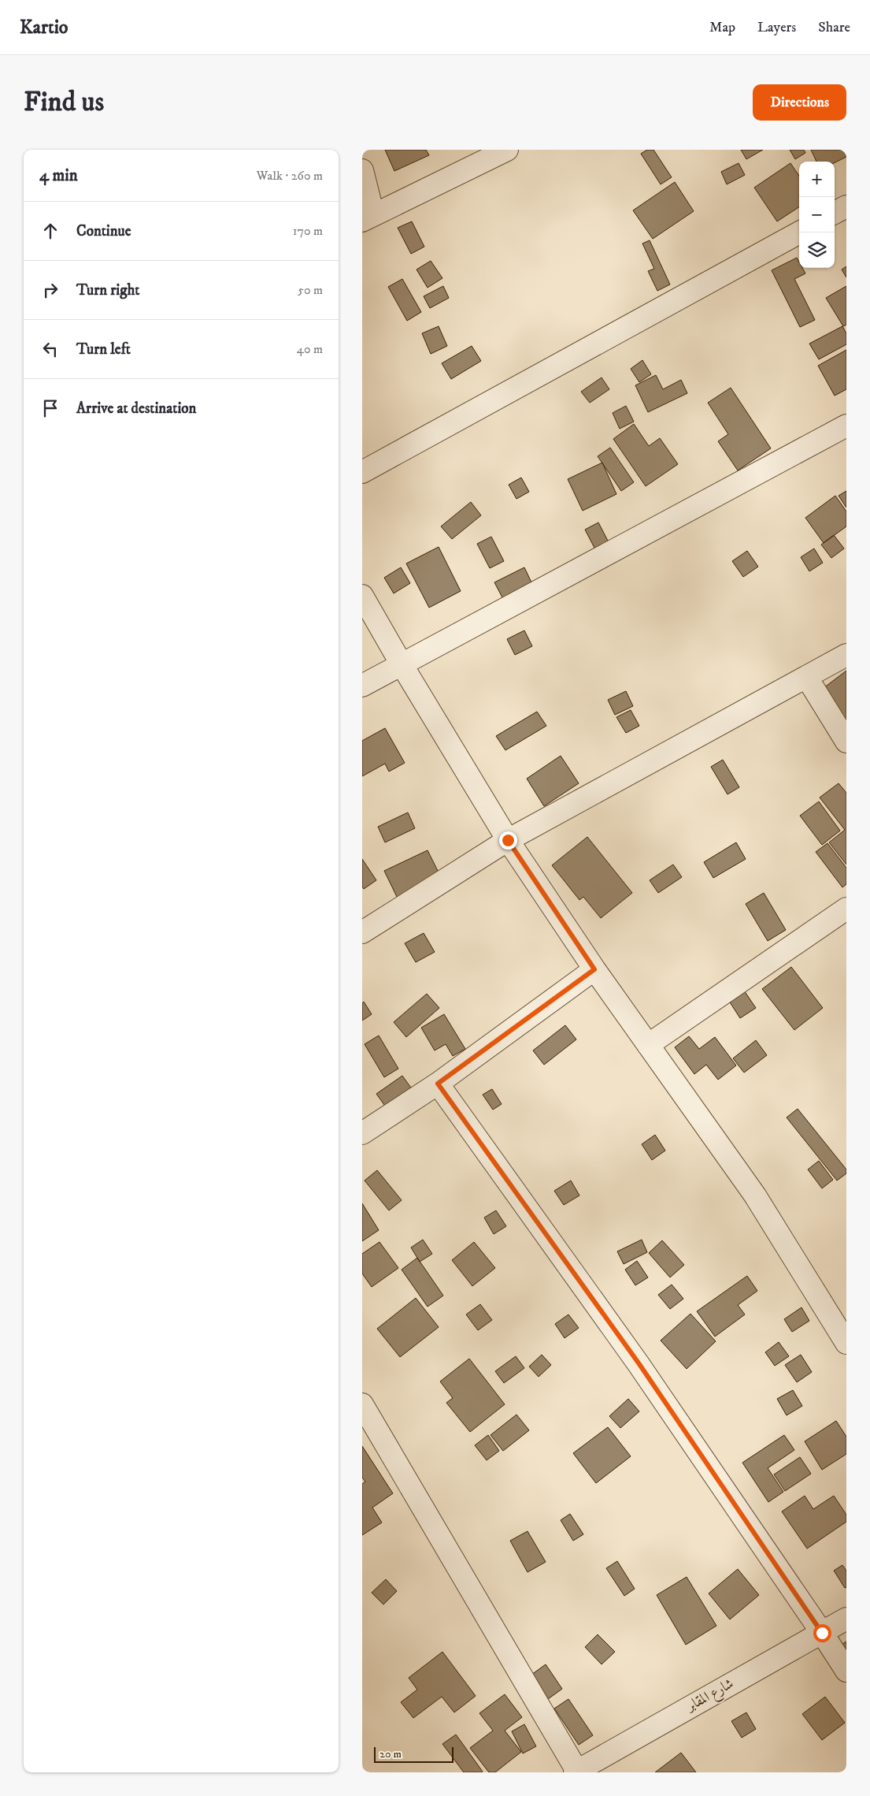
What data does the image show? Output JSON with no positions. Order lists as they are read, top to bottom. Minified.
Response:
{"streets":{"street":["شارع المقابر"]},"scale_bar":"20 m","page":{"header":"Kartio","nav":["Map","Layers","Share"],"buttons":"Directions","title":"Find us","heading":["4 min","Walk · 260 m"],"map_buttons":["+","−"],"list":[["Continue","170 m"],["Turn right","50 m"],["Turn left","40 m"],"Arrive at destination"],"scale":"20 m"}}
